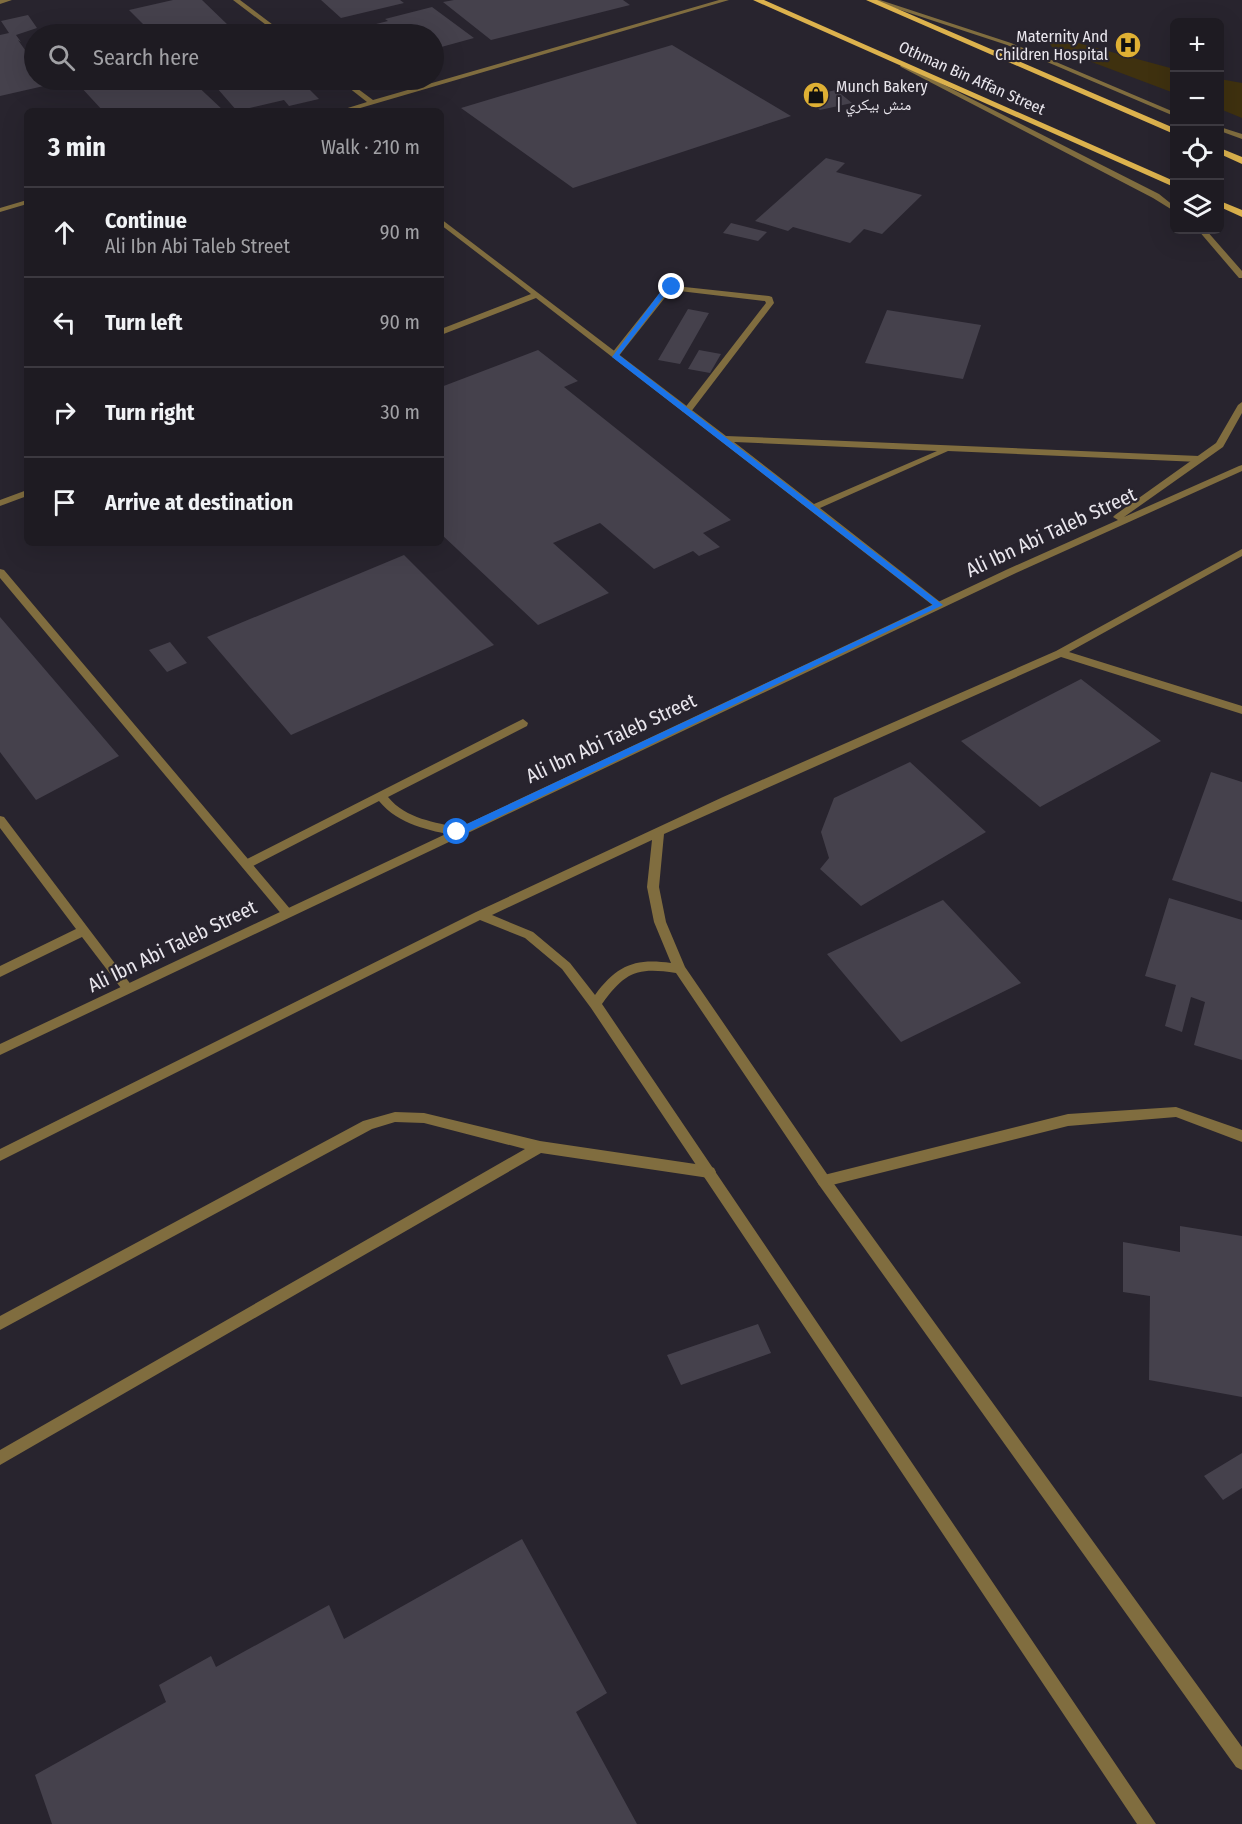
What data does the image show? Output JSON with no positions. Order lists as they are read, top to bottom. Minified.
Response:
{"streets":{"main road":["Othman Bin Affan Street"],"street":["Ali Ibn Abi Taleb Street"]},"places":{"hospital":["Maternity And Children Hospital"],"shop":["Munch Bakery | منش بيكري"]},"page":{"map_buttons":["+","−"],"search":"Search here","heading":["3 min","Walk · 210 m"],"list":[["Continue","Ali Ibn Abi Taleb Street","90 m"],["Turn left","90 m"],["Turn right","30 m"],"Arrive at destination"]}}
